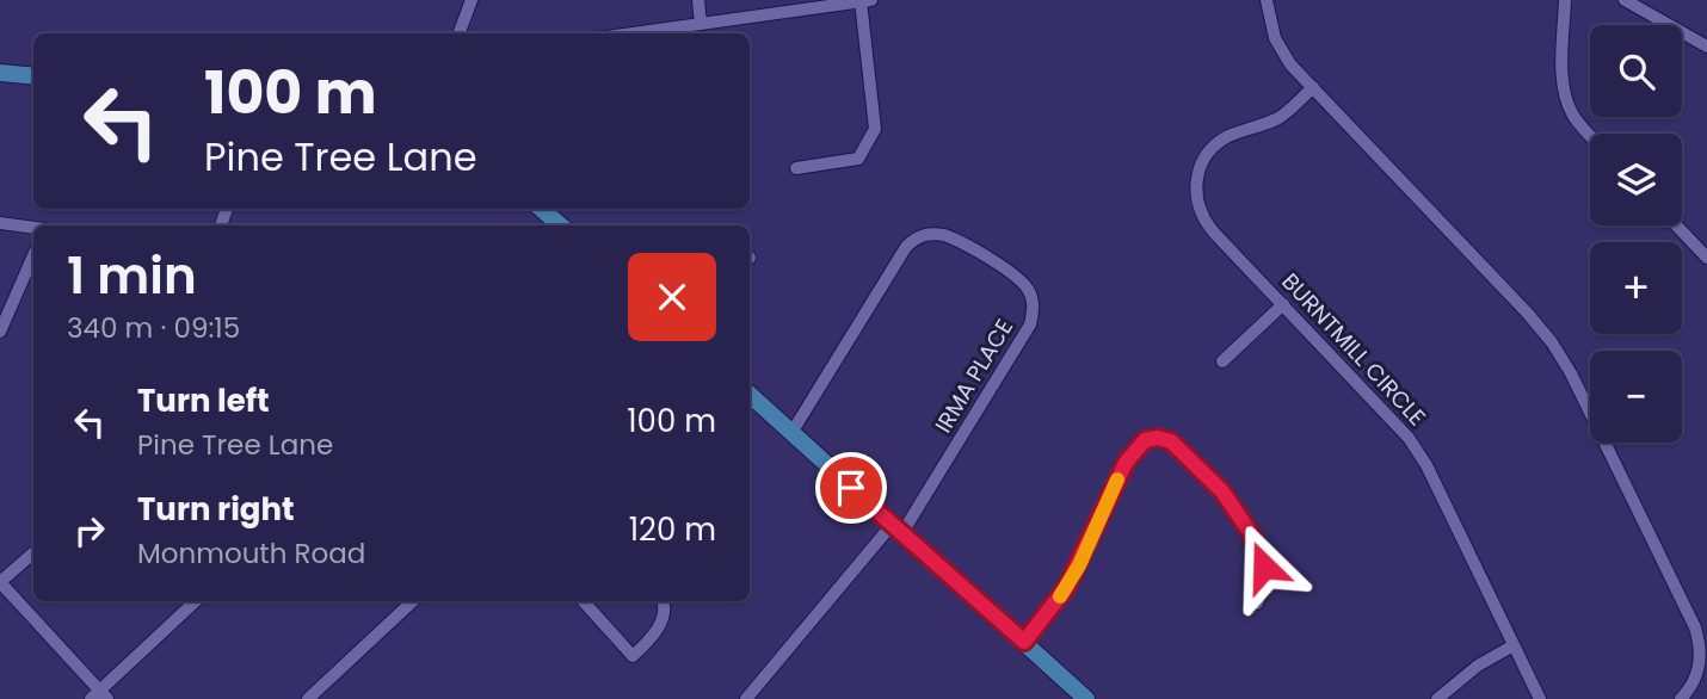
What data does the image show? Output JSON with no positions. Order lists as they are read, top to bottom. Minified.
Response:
{"streets":{"street":["BURNTMILL CIRCLE","IRMA PLACE"]},"page":{"map_buttons":["+","−"],"turn":["100 m","Pine Tree Lane"],"heading":["1 min","340 m · 09:15"],"list":[{"name":"Turn left","note":"Pine Tree Lane","value":"100 m"},{"name":"Turn right","note":"Monmouth Road","value":"120 m"}]}}
